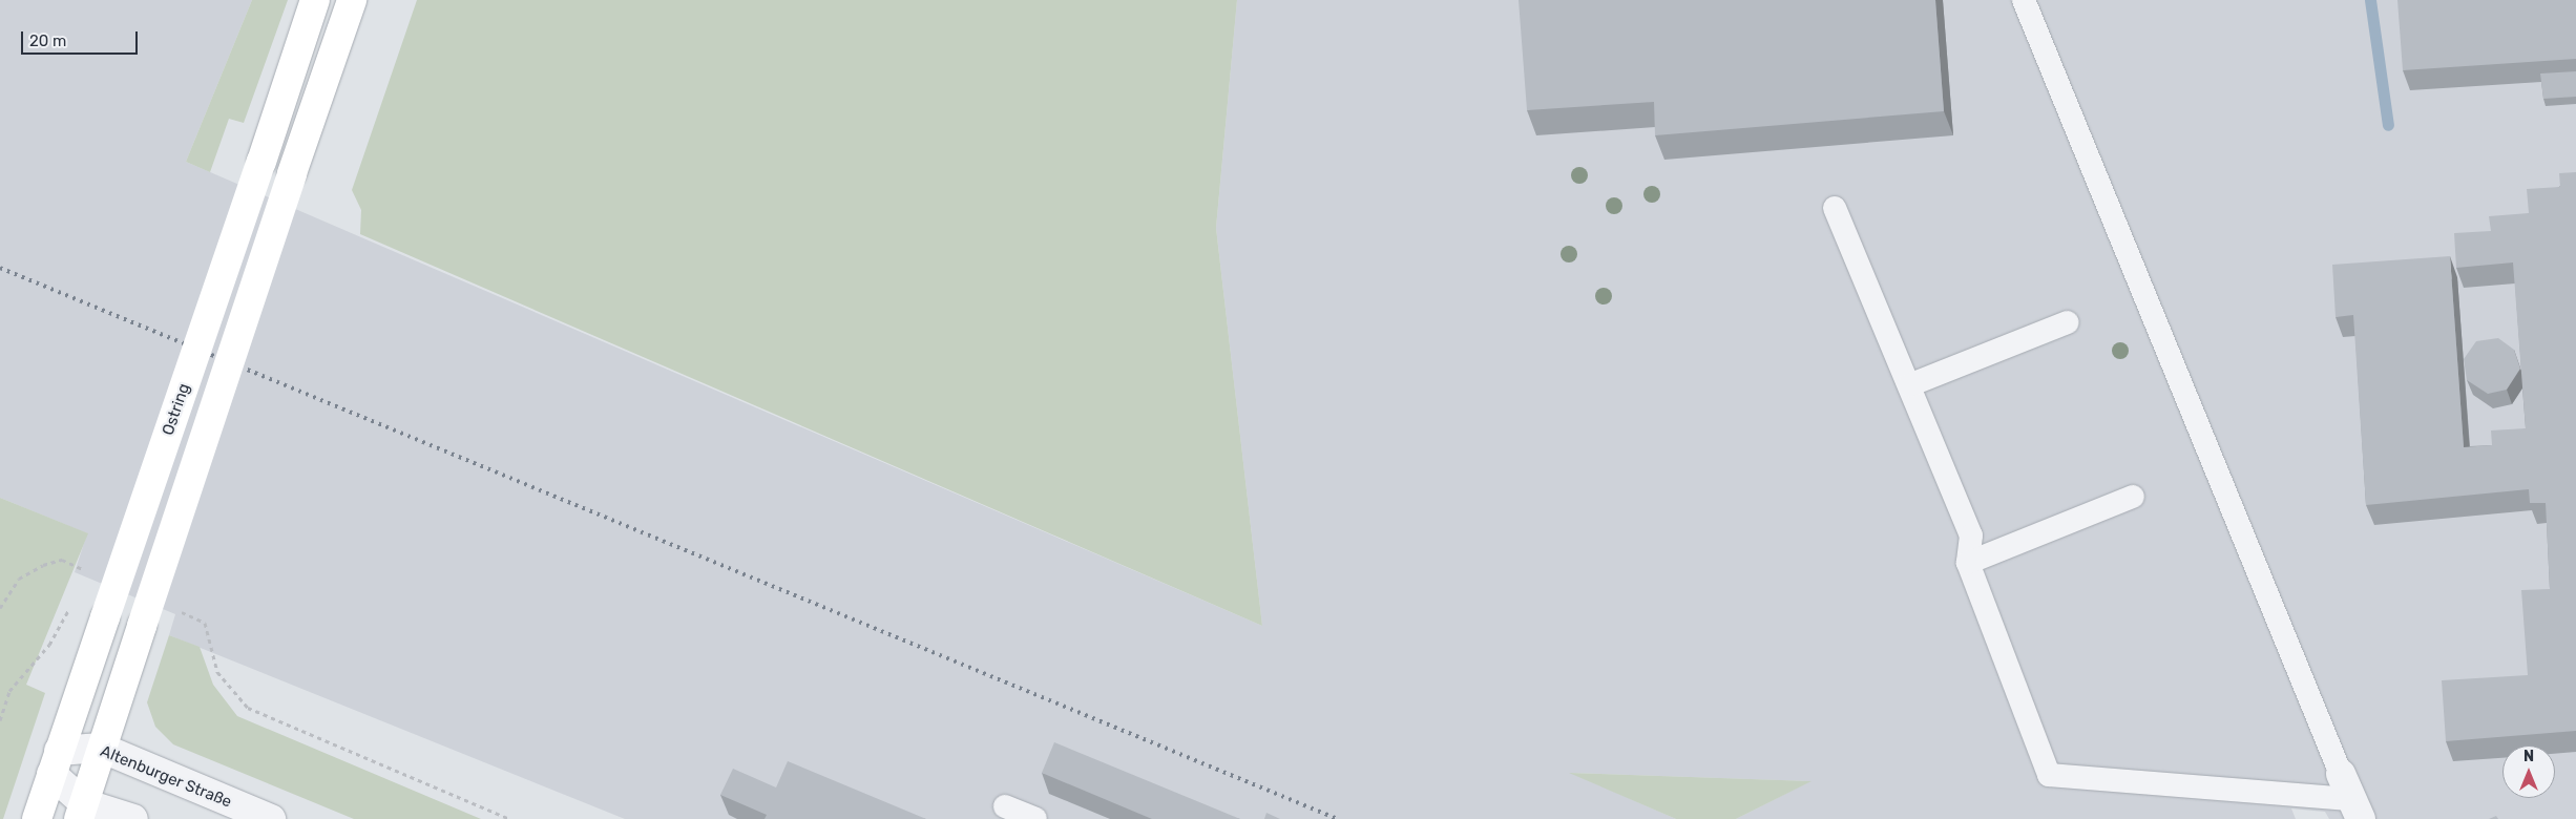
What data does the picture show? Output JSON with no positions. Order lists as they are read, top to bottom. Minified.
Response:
{"streets":{"main road":["Ostring"],"street":["Altenburger Straße"]},"crossings":[["Ostring","Altenburger Straße"]],"scale_bar":"20 m","north":"top"}
